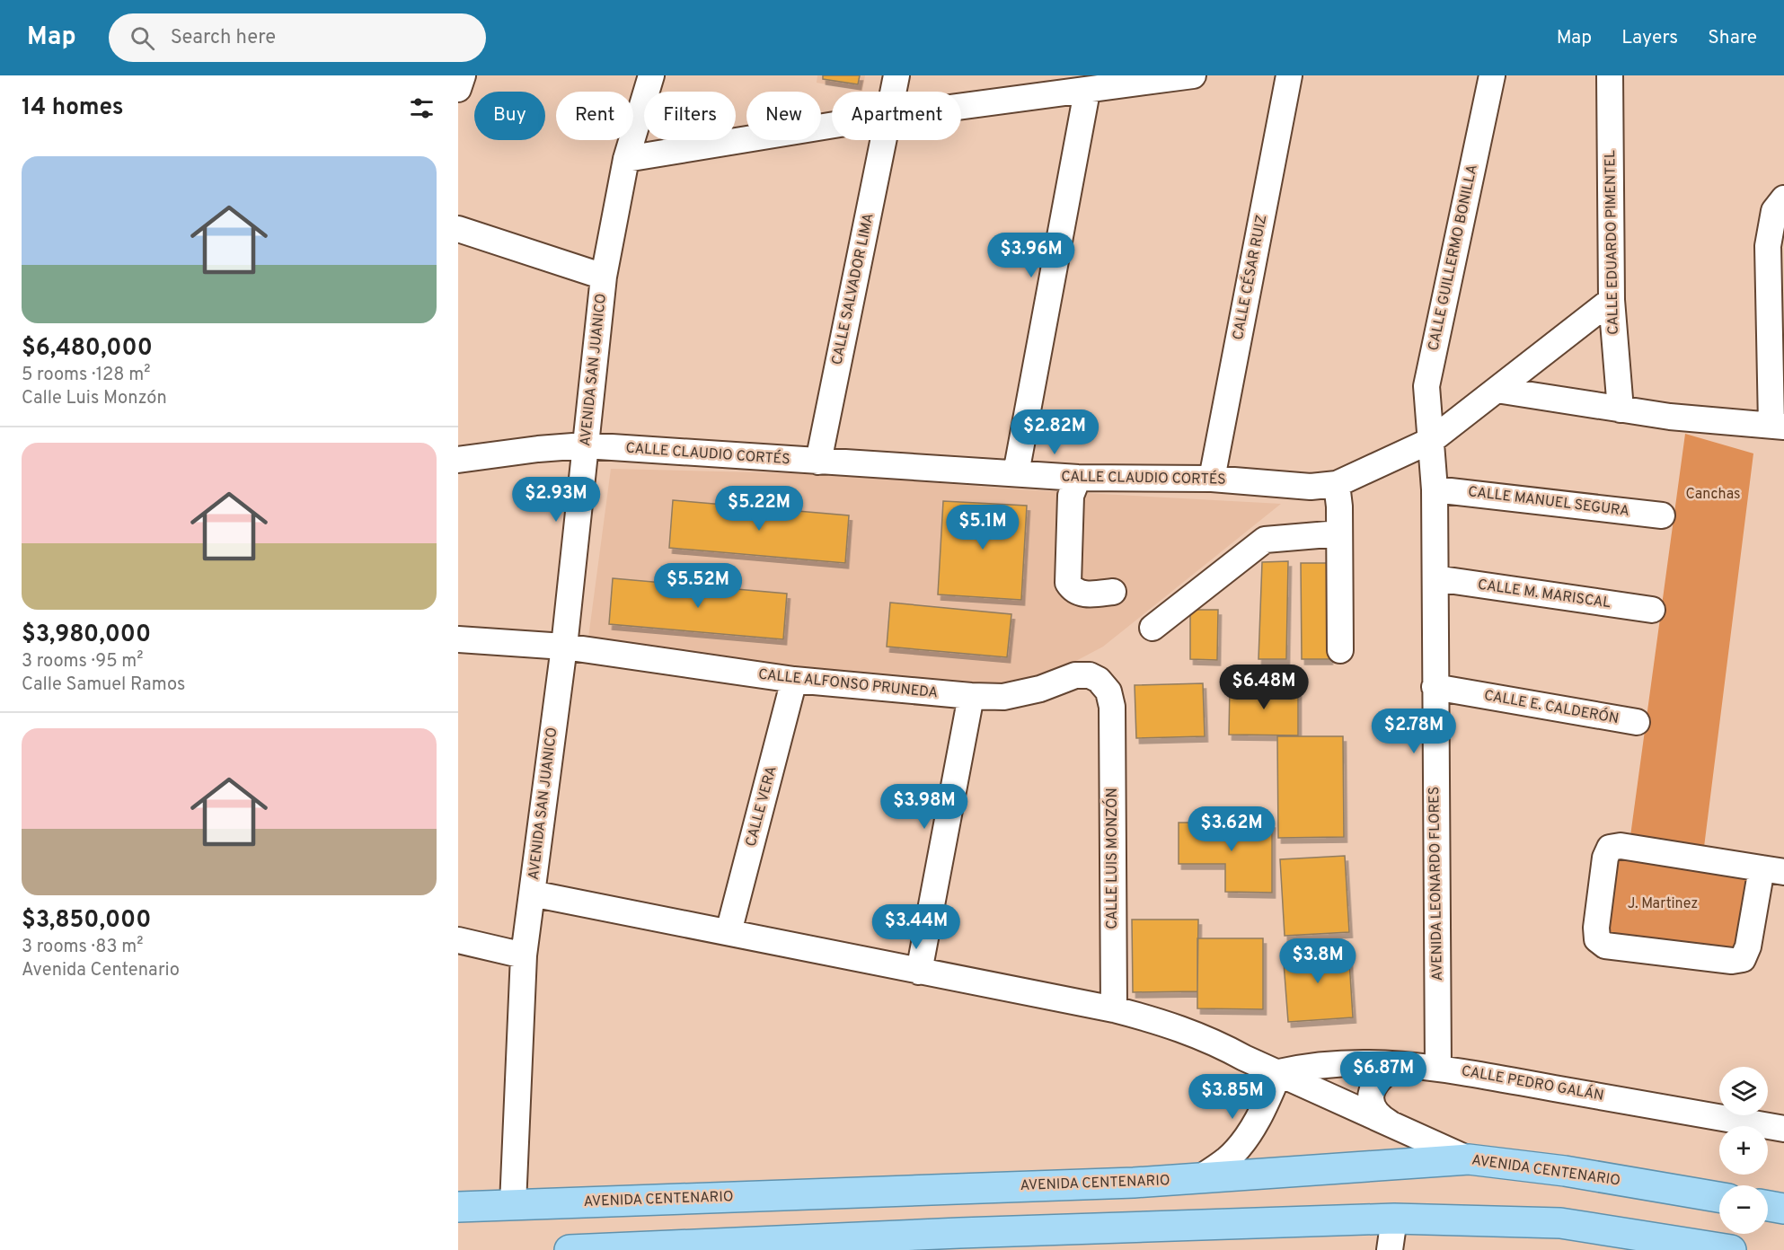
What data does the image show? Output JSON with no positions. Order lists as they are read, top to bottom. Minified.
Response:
{"streets":{"main road":["AVENIDA CENTENARIO"],"street":["CALLE EDUARDO PIMENTEL","CALLE GUILLERMO BONILLA","CALLE CÉSAR RUIZ","CALLE SALVADOR LIMA","AVENIDA SAN JUANICO","CALLE CLAUDIO CORTÉS","CALLE MANUEL SEGURA","CALLE M. MARISCAL","CALLE ALFONSO PRUNEDA","CALLE E. CALDERÓN","CALLE VERA","CALLE LUIS MONZÓN","AVENIDA LEONARDO FLORES","CALLE PEDRO GALÁN"]},"crossings":[["CALLE EDUARDO PIMENTEL","CALLE CLAUDIO CORTÉS"],["CALLE GUILLERMO BONILLA","CALLE CLAUDIO CORTÉS"],["CALLE GUILLERMO BONILLA","AVENIDA LEONARDO FLORES"],["CALLE CÉSAR RUIZ","CALLE CLAUDIO CORTÉS"],["CALLE SALVADOR LIMA","CALLE CLAUDIO CORTÉS"],["AVENIDA SAN JUANICO","CALLE CLAUDIO CORTÉS"],["AVENIDA SAN JUANICO","CALLE ALFONSO PRUNEDA"],["CALLE CLAUDIO CORTÉS","AVENIDA LEONARDO FLORES"],["CALLE MANUEL SEGURA","AVENIDA LEONARDO FLORES"],["CALLE M. MARISCAL","AVENIDA LEONARDO FLORES"],["CALLE ALFONSO PRUNEDA","CALLE VERA"],["CALLE ALFONSO PRUNEDA","CALLE LUIS MONZÓN"],["CALLE E. CALDERÓN","AVENIDA LEONARDO FLORES"],["AVENIDA LEONARDO FLORES","CALLE PEDRO GALÁN"]],"parks":["Canchas","J. Martinez"],"page":{"header":"Map","search":"Search here","nav":["Map","Layers","Share"],"heading":"14 homes","chip":["Buy","Rent","Filters","New","Apartment"],"list":[{"name":"$6,480,000","note":"5 rooms · 128 m² · Calle Luis Monzón"},{"name":"$3,980,000","note":"3 rooms · 95 m² · Calle Samuel Ramos"},{"name":"$3,850,000","note":"3 rooms · 83 m² · Avenida Centenario"}],"price":["$3.96M","$2.82M","$2.93M","$5.22M","$5.1M","$5.52M","$6.48M","$2.78M","$3.98M","$3.62M","$3.44M","$3.8M","$6.87M","$3.85M"],"map_buttons":["+","−"]}}
